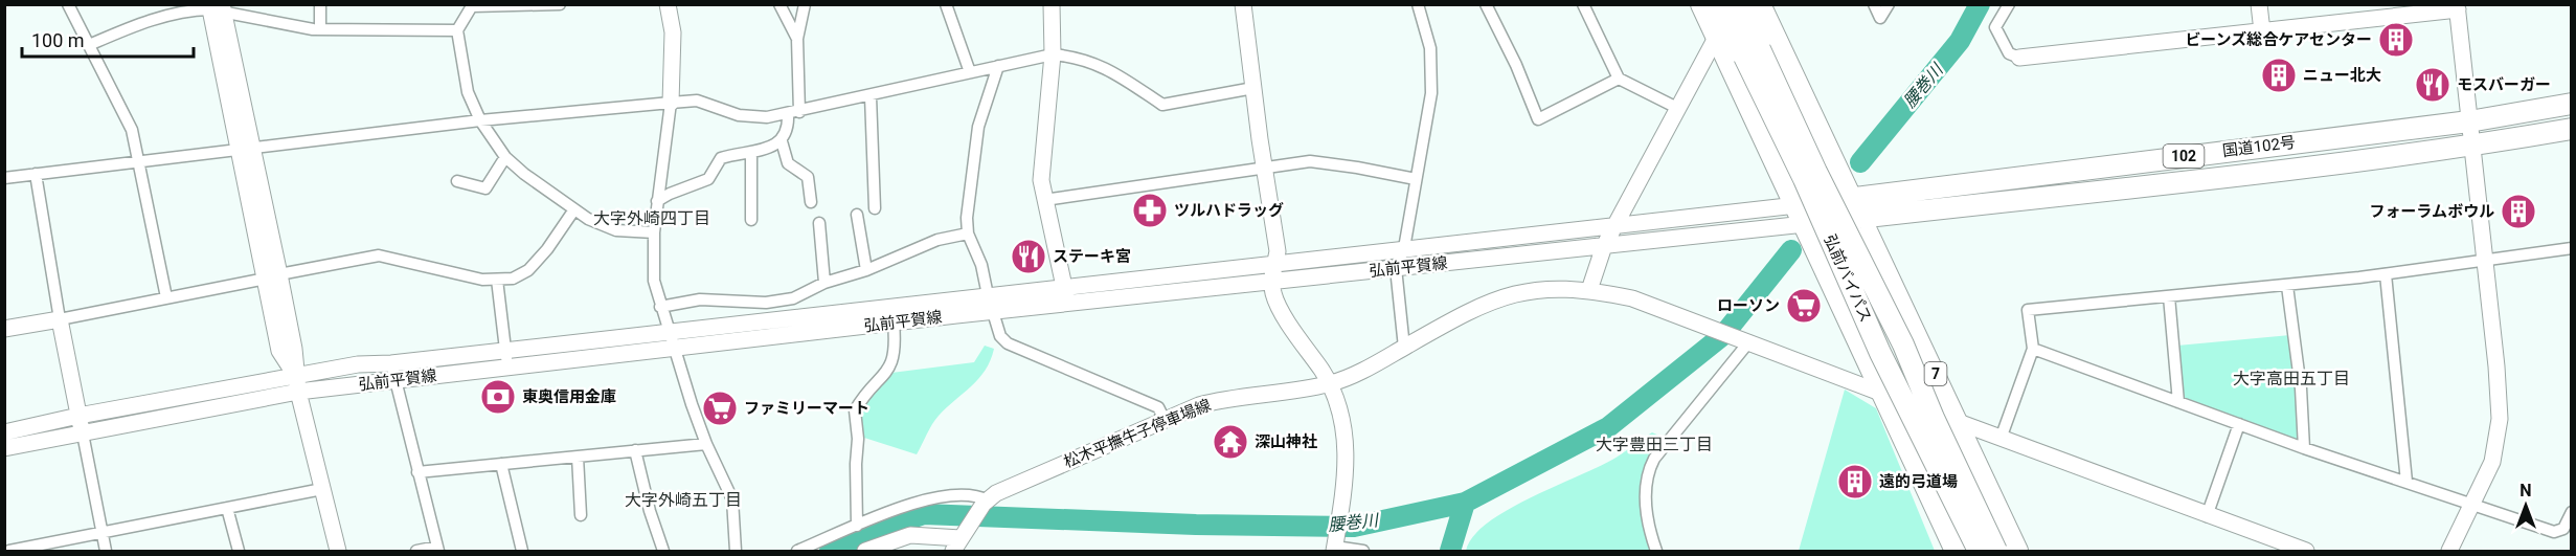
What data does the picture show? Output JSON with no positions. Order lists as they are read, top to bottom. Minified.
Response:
{"streets":{"highway":["国道102号","102","弘前バイパス","7"],"main road":["弘前平賀線","松木平撫牛子停車場線"]},"crossings":[["国道102号","弘前平賀線"],["国道102号","7"],["7","松木平撫牛子停車場線"]],"districts":["大字外崎四丁目","大字高田五丁目","大字豊田三丁目","大字外崎五丁目"],"water":["腰巻川"],"places":{"building":["ビーンズ総合ケアセンター","ニュー北大","フォーラムボウル","遠的弓道場"],"restaurant":["モスバーガー","ステーキ宮"],"pharmacy":["ツルハドラッグ"],"supermarket":["ローソン","ファミリーマート"],"bank":["東奥信用金庫"],"temple":["深山神社"]},"scale_bar":"100 m","north":"top"}
